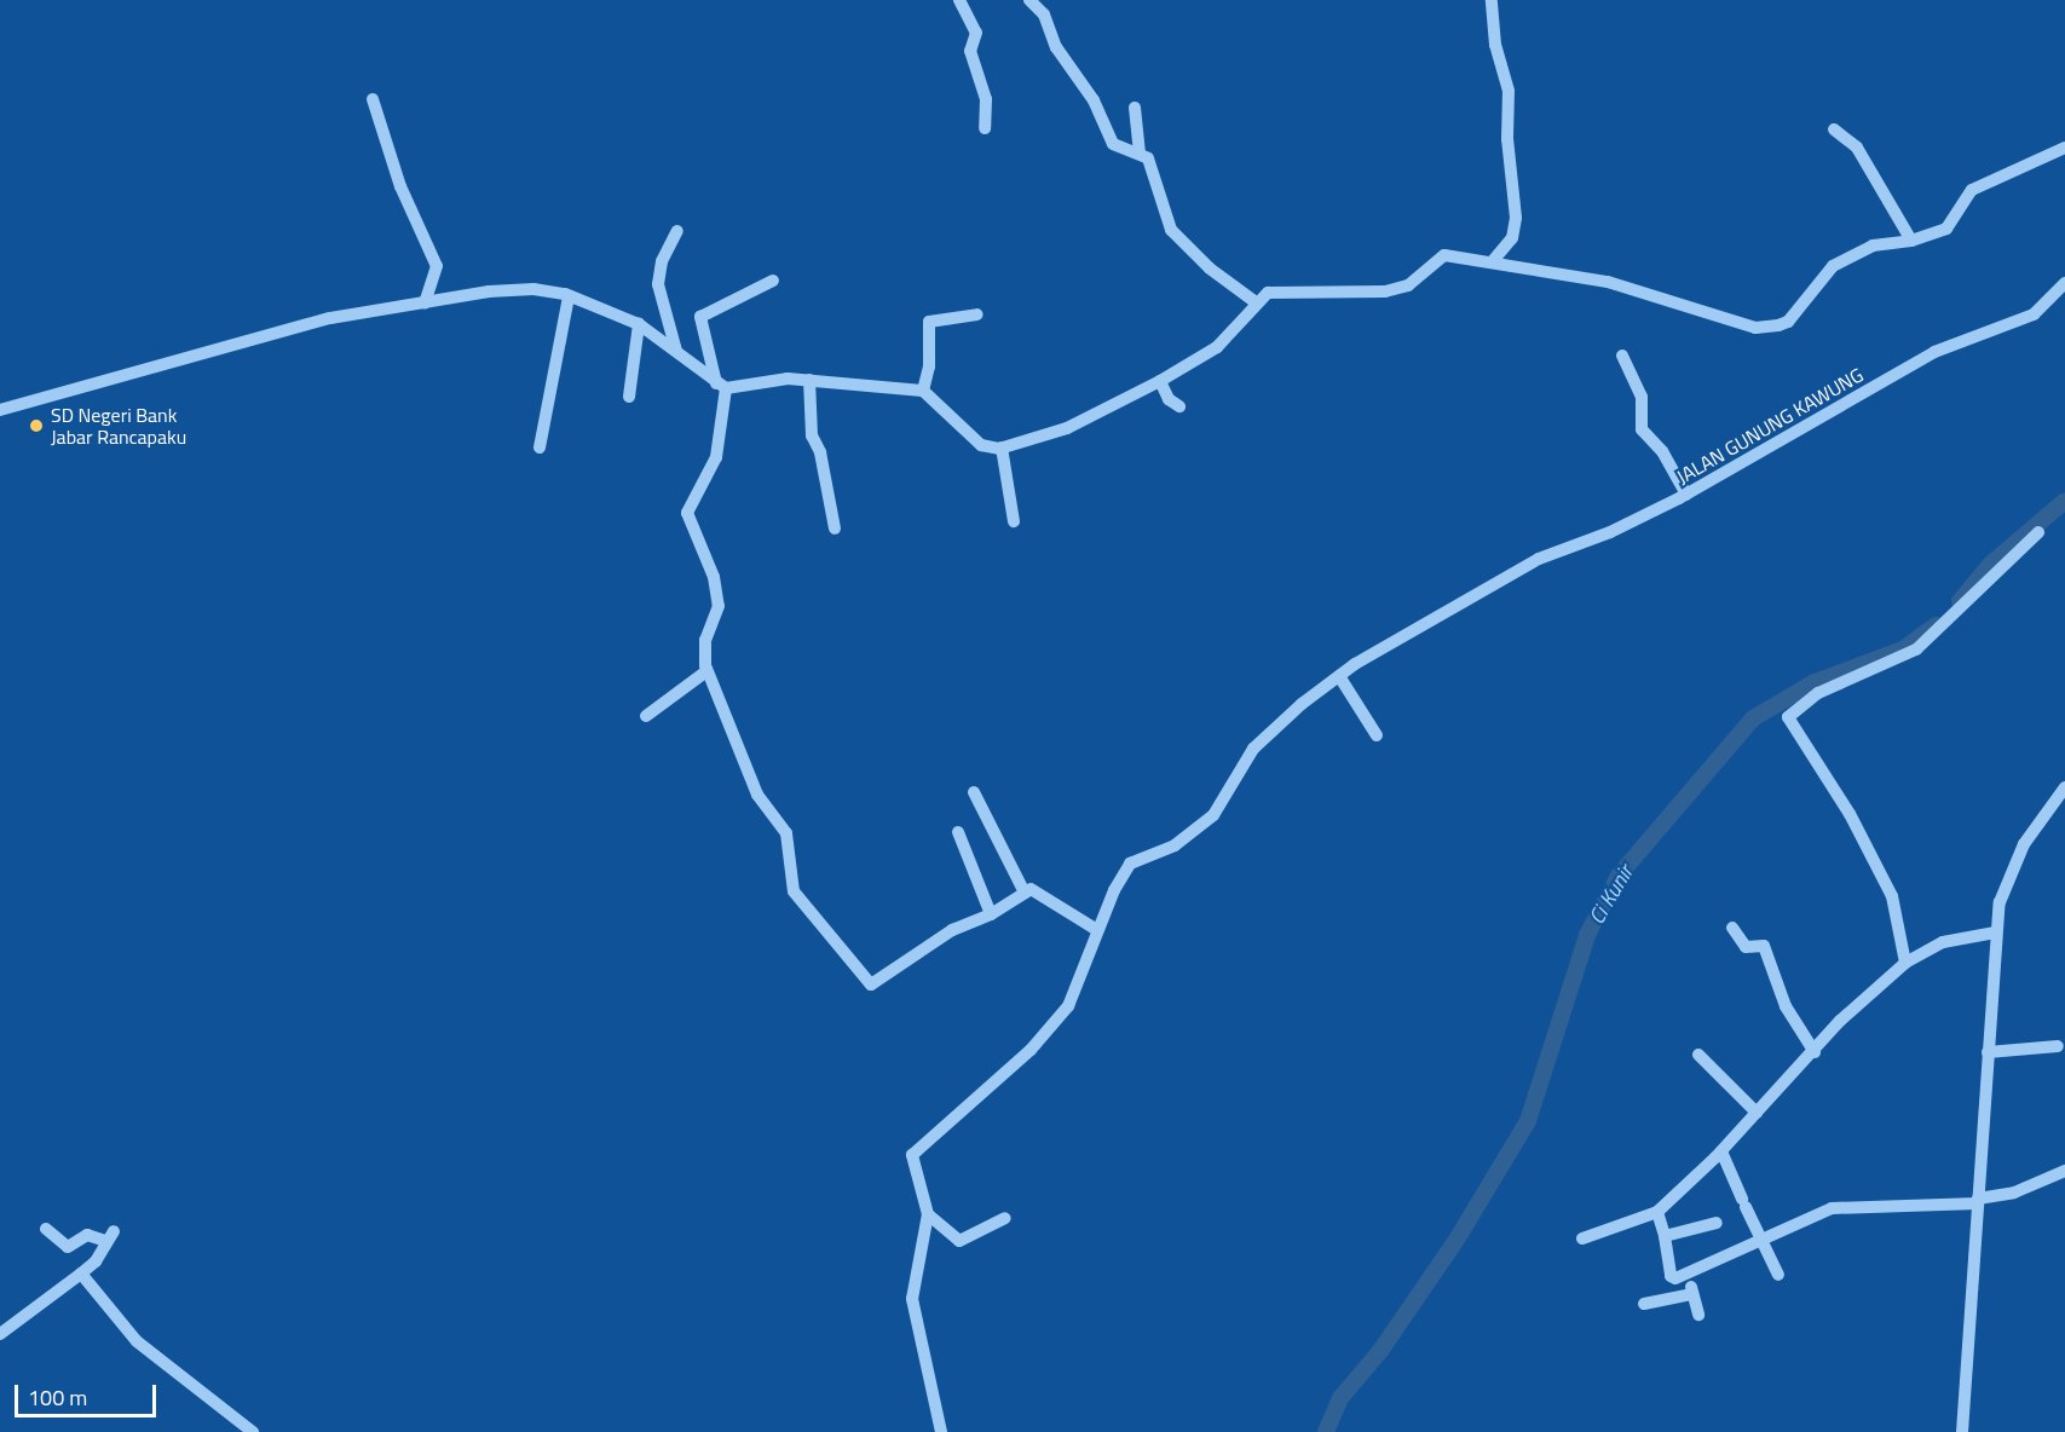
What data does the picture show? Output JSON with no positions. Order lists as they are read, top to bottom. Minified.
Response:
{"streets":{"street":["JALAN GUNUNG KAWUNG"]},"water":["Ci Kunir"],"places":["SD Negeri Bank Jabar Rancapaku"],"scale_bar":"100 m"}
